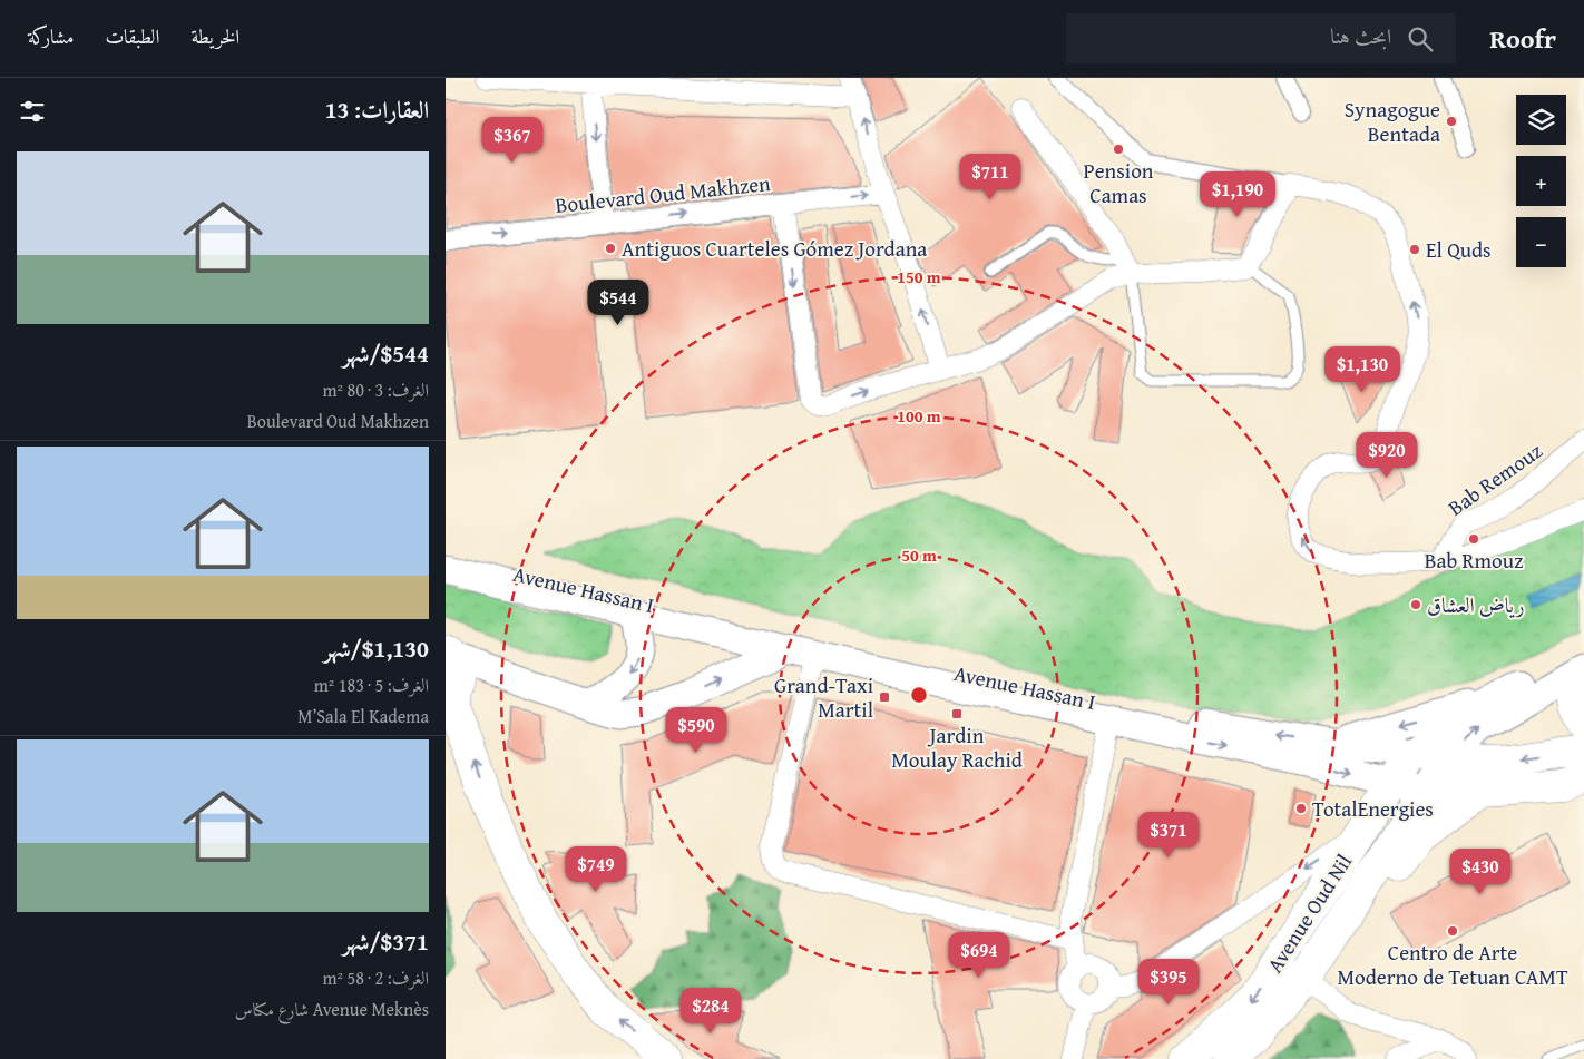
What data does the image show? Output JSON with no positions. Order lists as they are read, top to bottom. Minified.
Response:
{"streets":{"main road":["Avenue Hassan I","Avenue Oud Nil"],"street":["Boulevard Oud Makhzen","Bab Remouz"]},"crossings":[["Avenue Hassan I","Avenue Oud Nil"]],"places":{"other":["Synagogue Bentada","Pension Camas","Antiguos Cuarteles Gómez Jordana","El Quds","Bab Rmouz","رياض العشاق","TotalEnergies","Centro de Arte Moderno de Tetuan CAMT"],"transit":["Grand-Taxi Martil","Jardin Moulay Rachid"]},"page":{"header":"Roofr","search":"ابحث هنا","nav":["الخريطة","الطبقات","مشاركة"],"heading":"العقارات: 13","map_buttons":["+","−"],"price":["$367","$711","$1,190","$544","$1,130","$920","$590","$371","$749","$430","$694","$395","$284"],"list":[{"name":"$544/شهر","note":"الغرف: 3 · 80 m² · Boulevard Oud Makhzen"},{"name":"$1,130/شهر","note":"الغرف: 5 · 183 m² · M’Sala El Kadema"},{"name":"$371/شهر","note":"الغرف: 2 · 58 m² · Avenue Meknès شارع مكناس"}]},"rings":["150 m","100 m","50 m"]}
